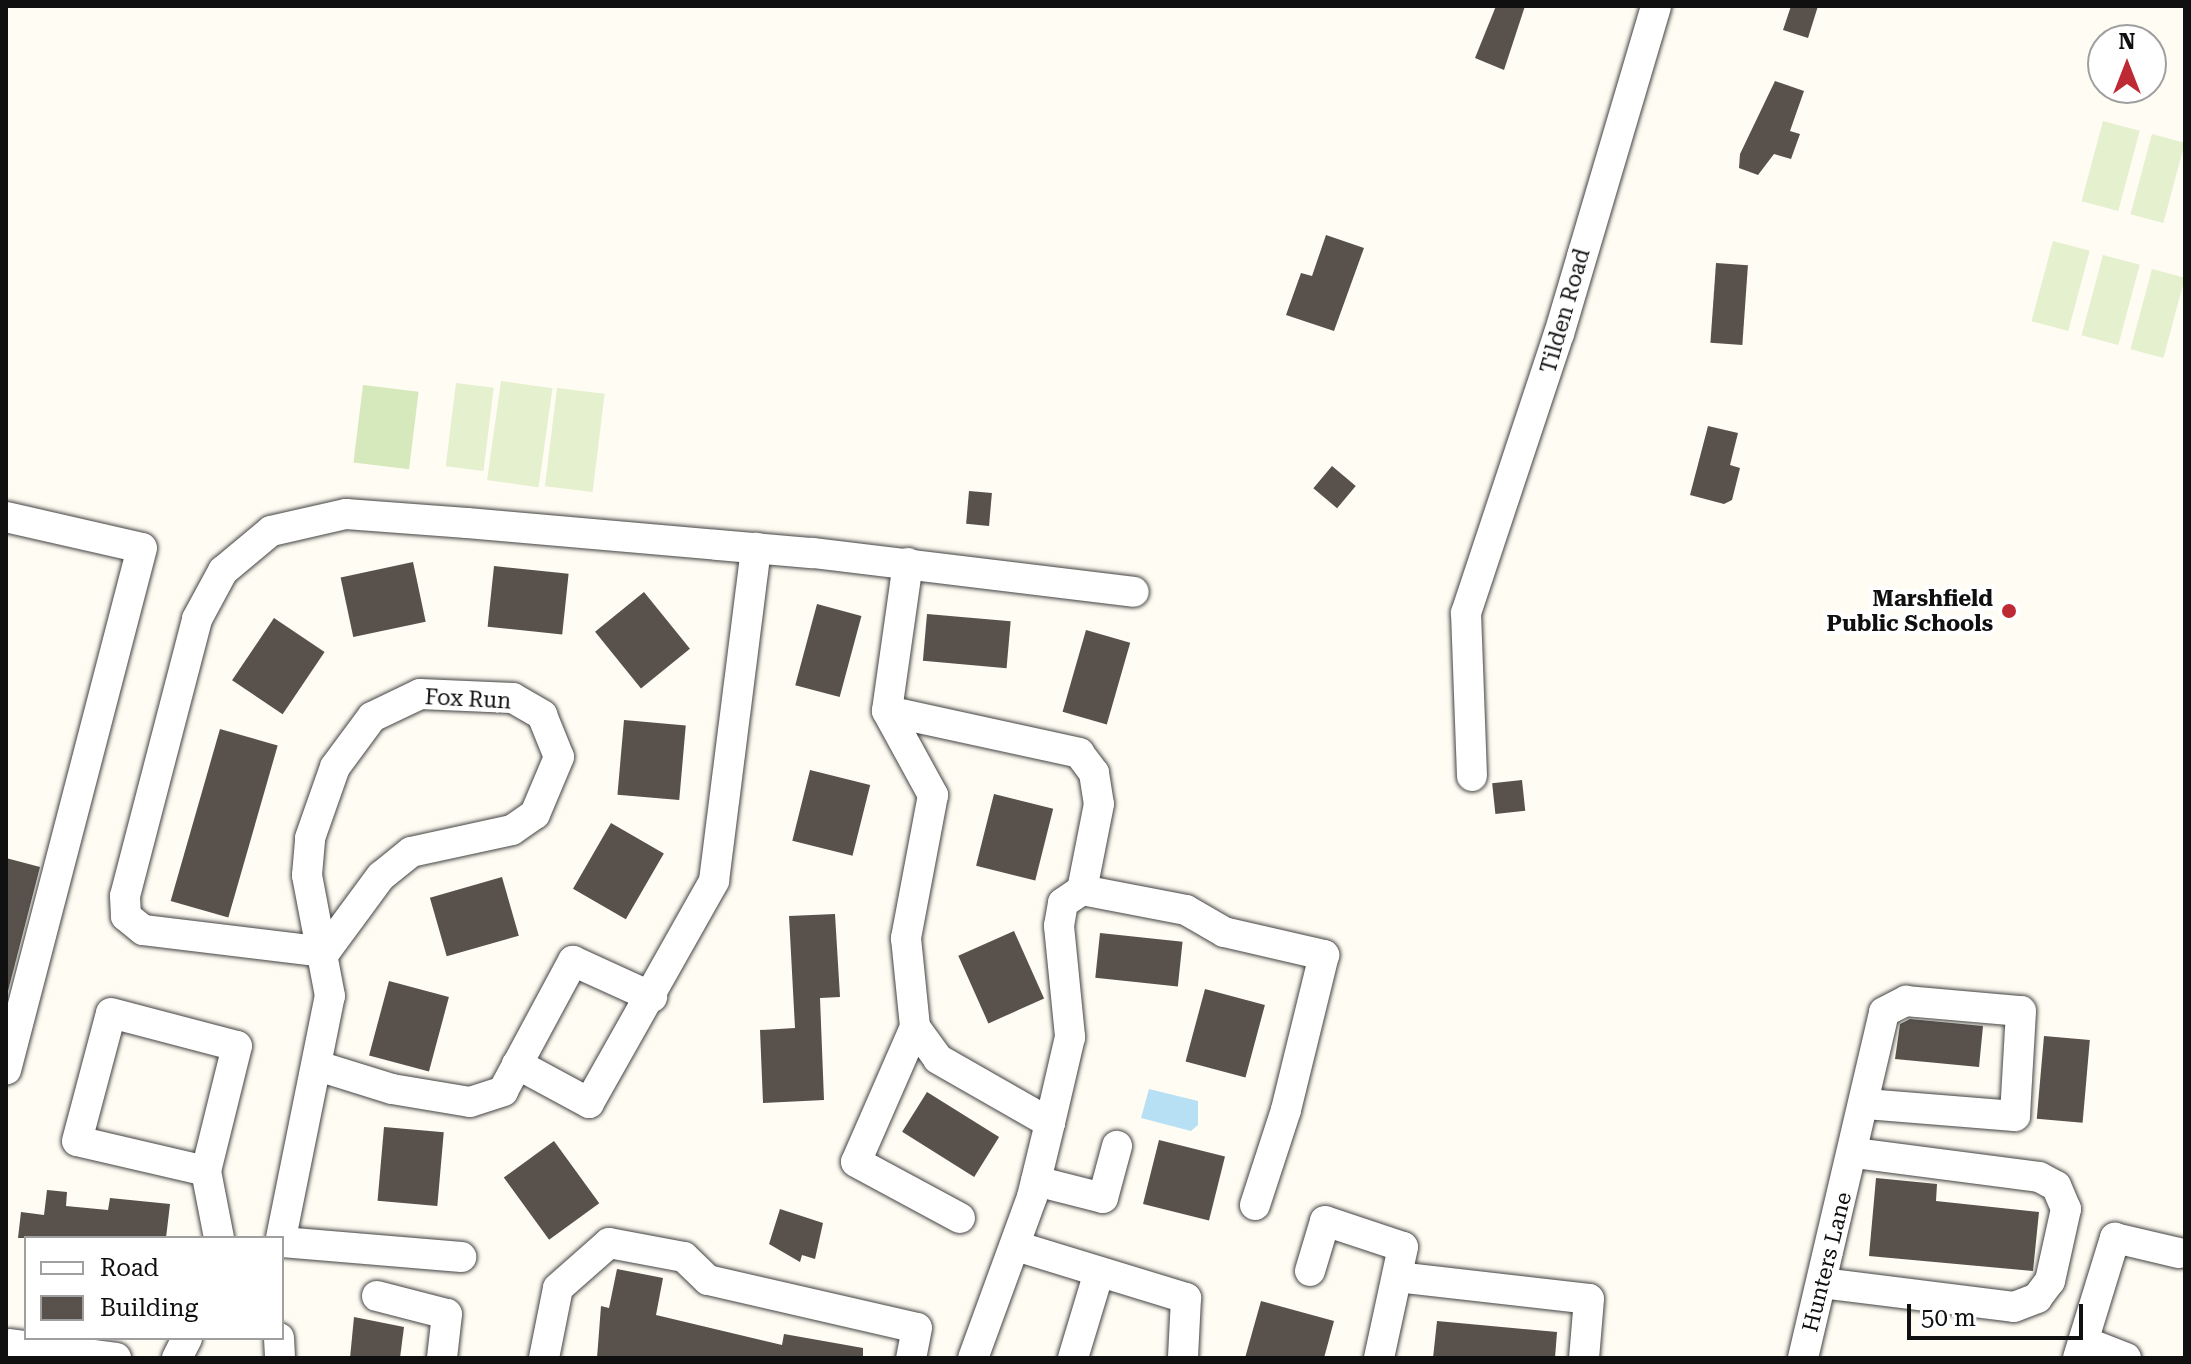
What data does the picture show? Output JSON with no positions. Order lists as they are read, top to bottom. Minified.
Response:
{"streets":{"street":["Tilden Road","Fox Run","Hunters Lane"]},"places":["Marshfield Public Schools"],"legend":["Road","Building"],"scale_bar":"50 m","north":"top"}
